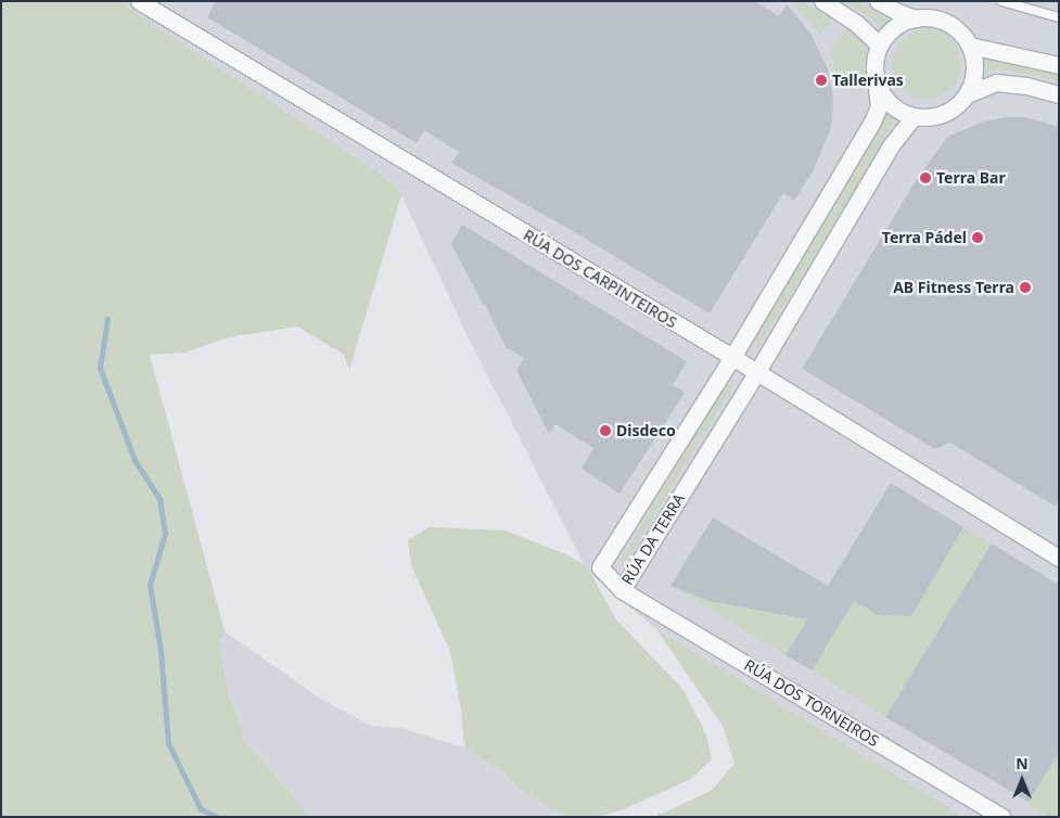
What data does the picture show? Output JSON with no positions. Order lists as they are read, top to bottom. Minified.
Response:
{"streets":{"street":["RÚA DOS CARPINTEIROS","RÚA DA TERRA","RÚA DOS TORNEIROS"]},"crossings":[["RÚA DOS CARPINTEIROS","RÚA DA TERRA"],["RÚA DA TERRA","RÚA DOS TORNEIROS"]],"places":["Tallerivas","Terra Bar","Terra Pádel","AB Fitness Terra","Disdeco"],"north":"top"}
